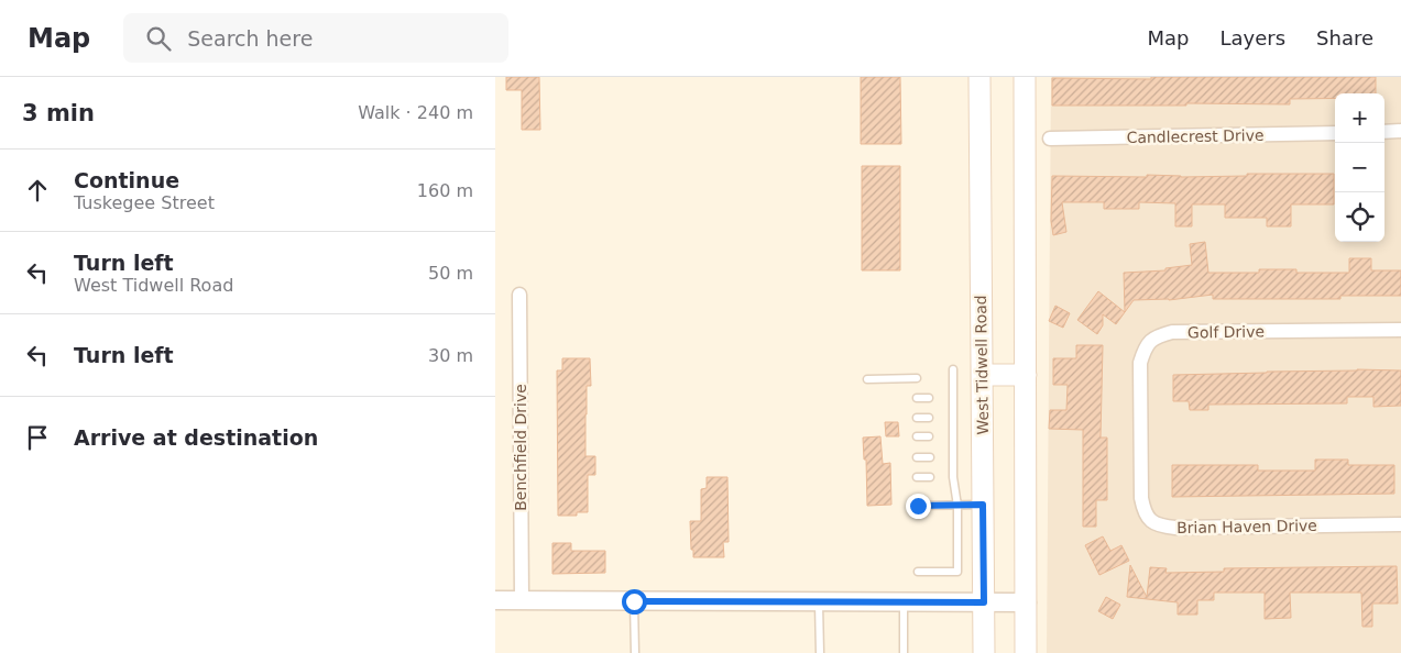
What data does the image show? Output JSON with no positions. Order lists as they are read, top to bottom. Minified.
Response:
{"streets":{"main road":["West Tidwell Road"],"street":["Candlecrest Drive","Golf Drive","Benchfield Drive","Brian Haven Drive"]},"crossings":[["Golf Drive","Brian Haven Drive"]],"page":{"header":"Map","search":"Search here","nav":["Map","Layers","Share"],"heading":["3 min","Walk · 240 m"],"map_buttons":["+","−"],"list":[["Continue","Tuskegee Street","160 m"],["Turn left","West Tidwell Road","50 m"],["Turn left","30 m"],"Arrive at destination"]}}
